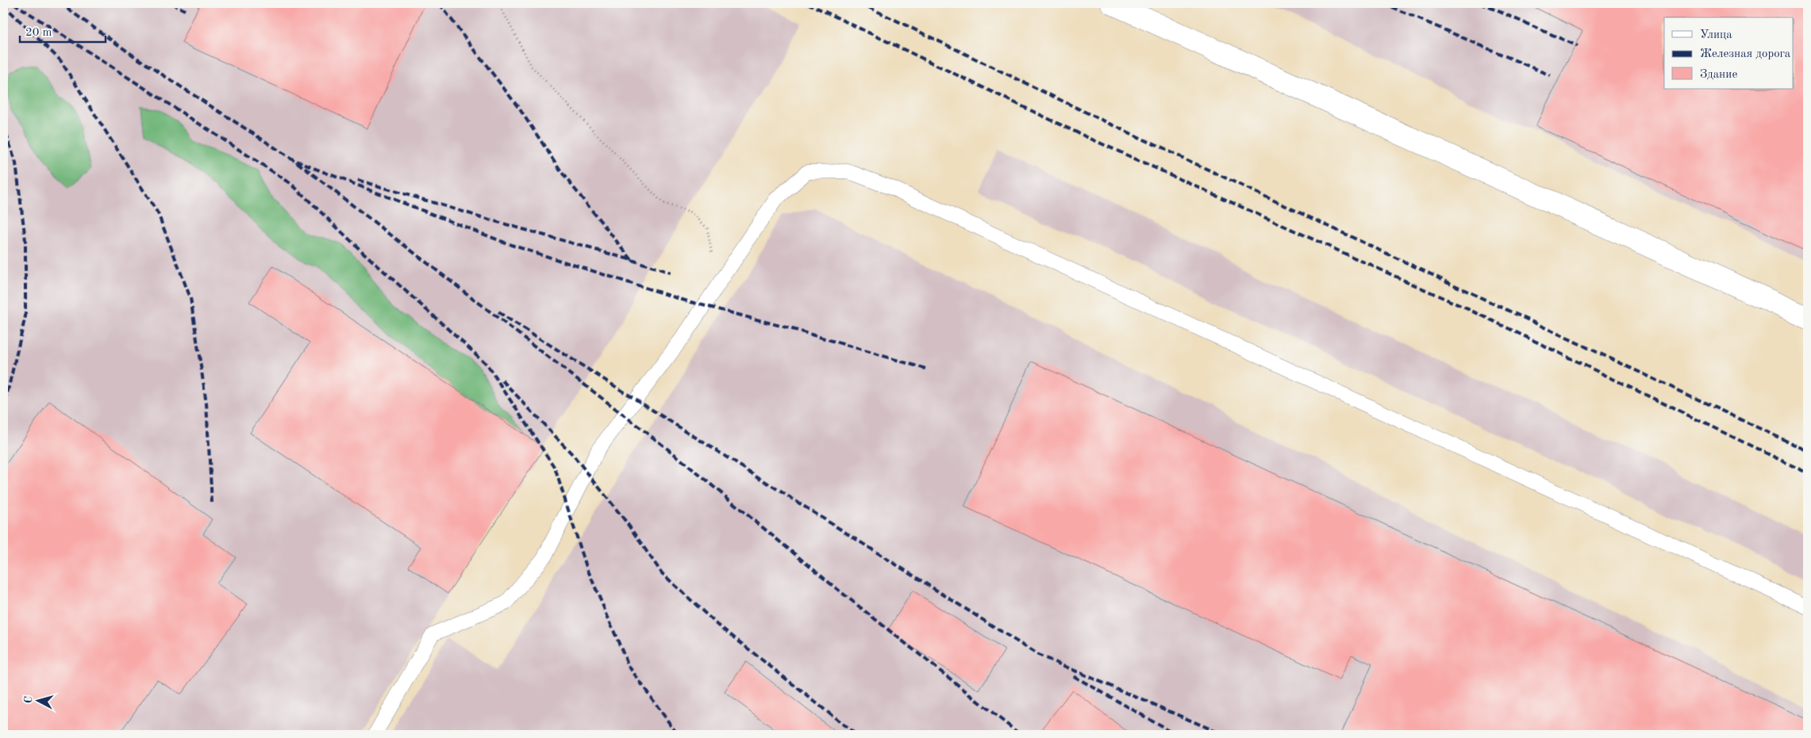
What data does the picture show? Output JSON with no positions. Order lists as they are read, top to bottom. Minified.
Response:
{"legend":["Улица","Железная дорога","Здание"],"scale_bar":"20 m","north":"left"}
